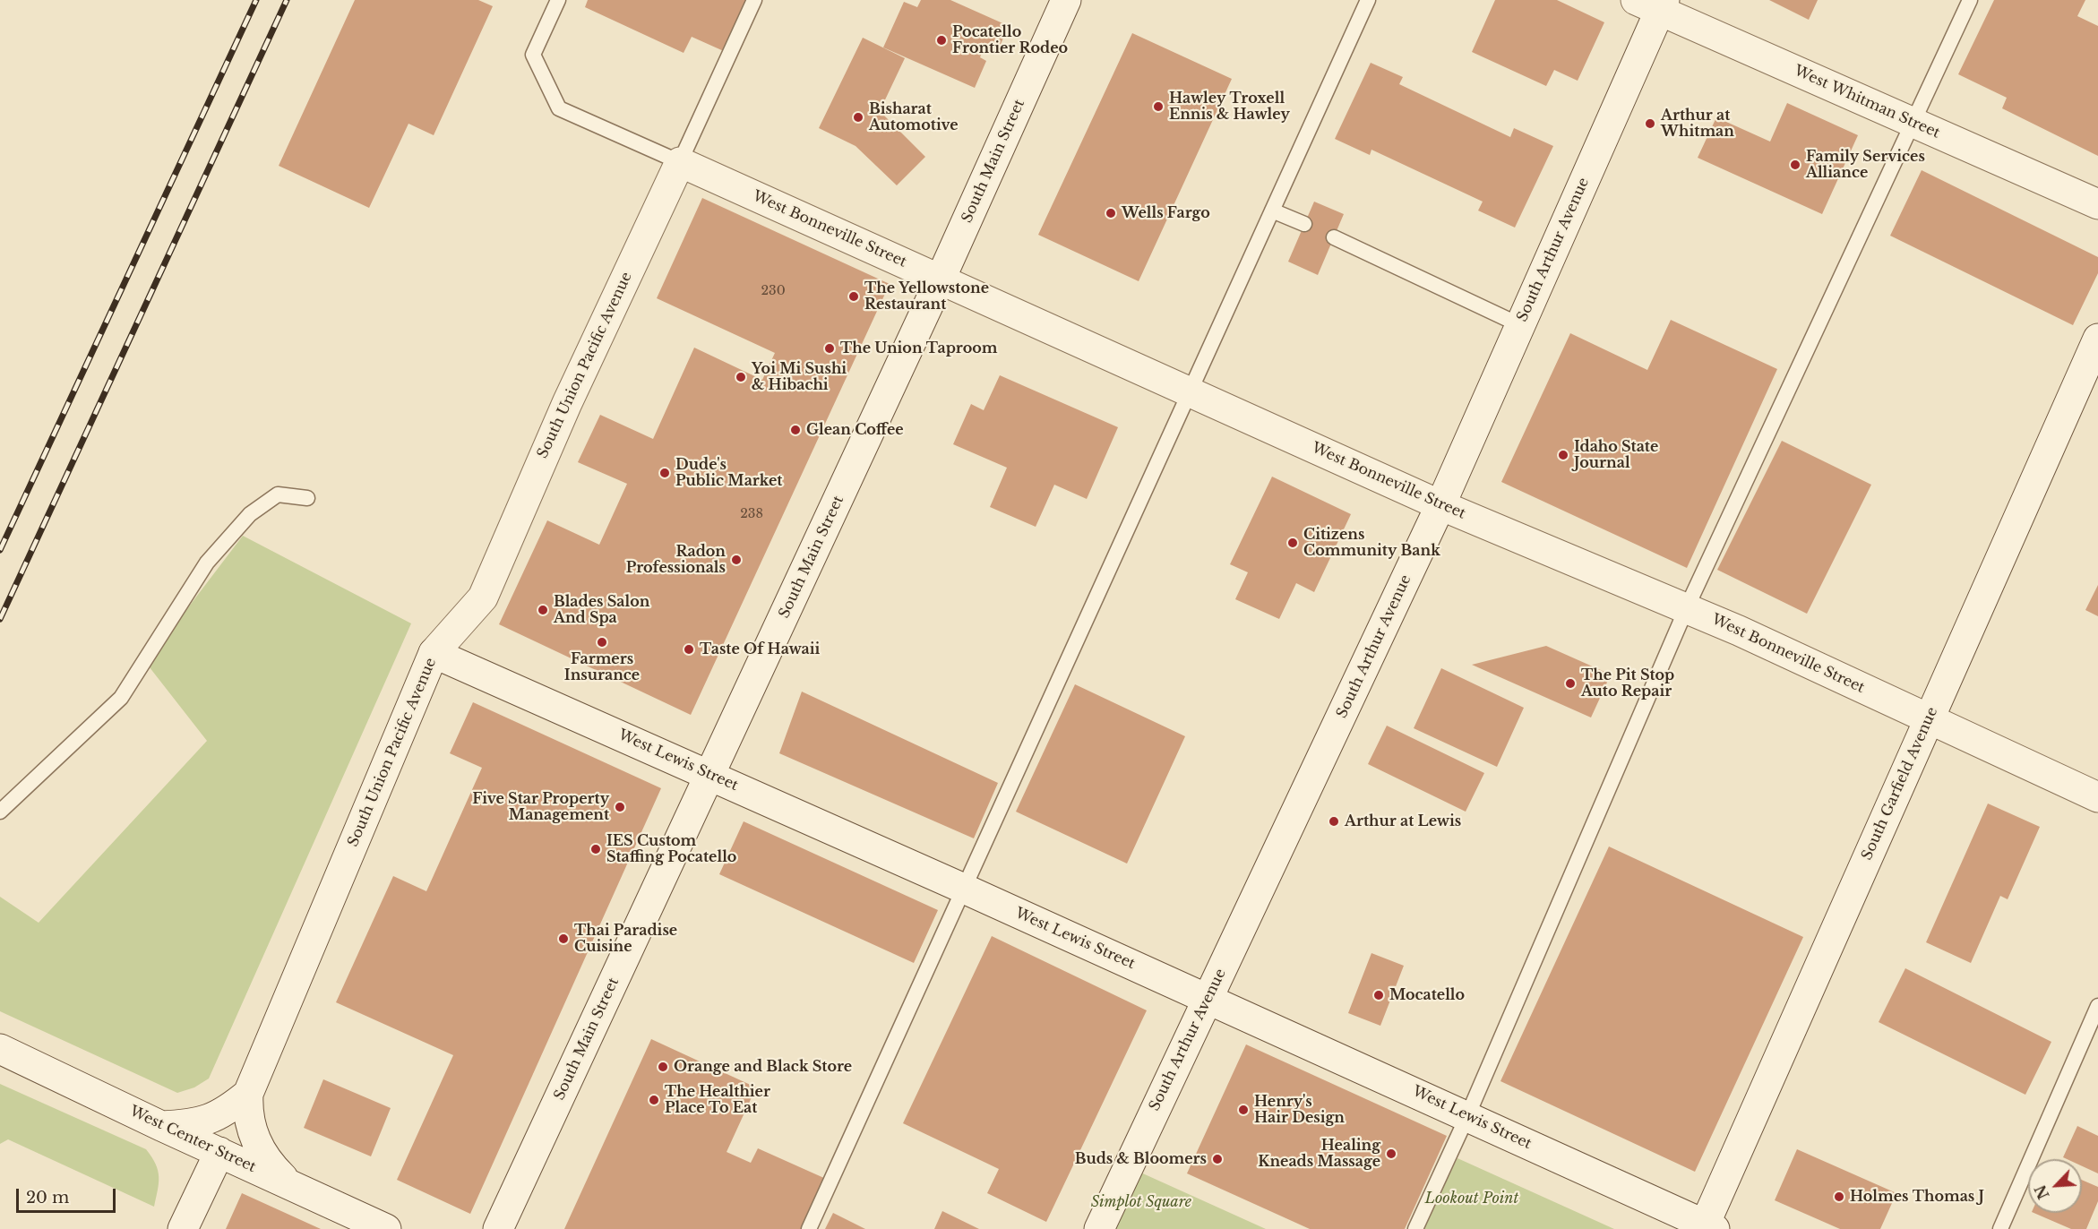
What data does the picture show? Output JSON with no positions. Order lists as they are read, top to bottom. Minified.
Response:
{"streets":{"street":["West Whitman Street","South Main Street","West Bonneville Street","South Arthur Avenue","South Union Pacific Avenue","West Lewis Street","South Garfield Avenue","West Center Street"]},"crossings":[["West Whitman Street","South Arthur Avenue"],["South Main Street","West Bonneville Street"],["South Main Street","West Lewis Street"],["West Bonneville Street","South Arthur Avenue"],["West Bonneville Street","South Union Pacific Avenue"],["West Bonneville Street","South Garfield Avenue"],["South Arthur Avenue","West Lewis Street"],["South Union Pacific Avenue","West Lewis Street"],["West Lewis Street","South Garfield Avenue"]],"parks":["Lookout Point","Simplot Square"],"places":["Pocatello Frontier Rodeo","Hawley Troxell Ennis & Hawley","Bisharat Automotive","Arthur at Whitman","Family Services Alliance","Wells Fargo","The Yellowstone Restaurant","The Union Taproom","Yoi Mi Sushi & Hibachi","Glean Coffee","Idaho State Journal","Dude's Public Market","Citizens Community Bank","Radon Professionals","Blades Salon And Spa","Farmers Insurance","Taste Of Hawaii","The Pit Stop Auto Repair","Five Star Property Management","Arthur at Lewis","IES Custom Staffing Pocatello","Thai Paradise Cuisine","Mocatello","Orange and Black Store","The Healthier Place To Eat","Henry's Hair Design","Healing Kneads Massage","Buds & Bloomers","Holmes Thomas J"],"house_numbers":["230","238"],"scale_bar":"20 m","north":"bottom left"}
